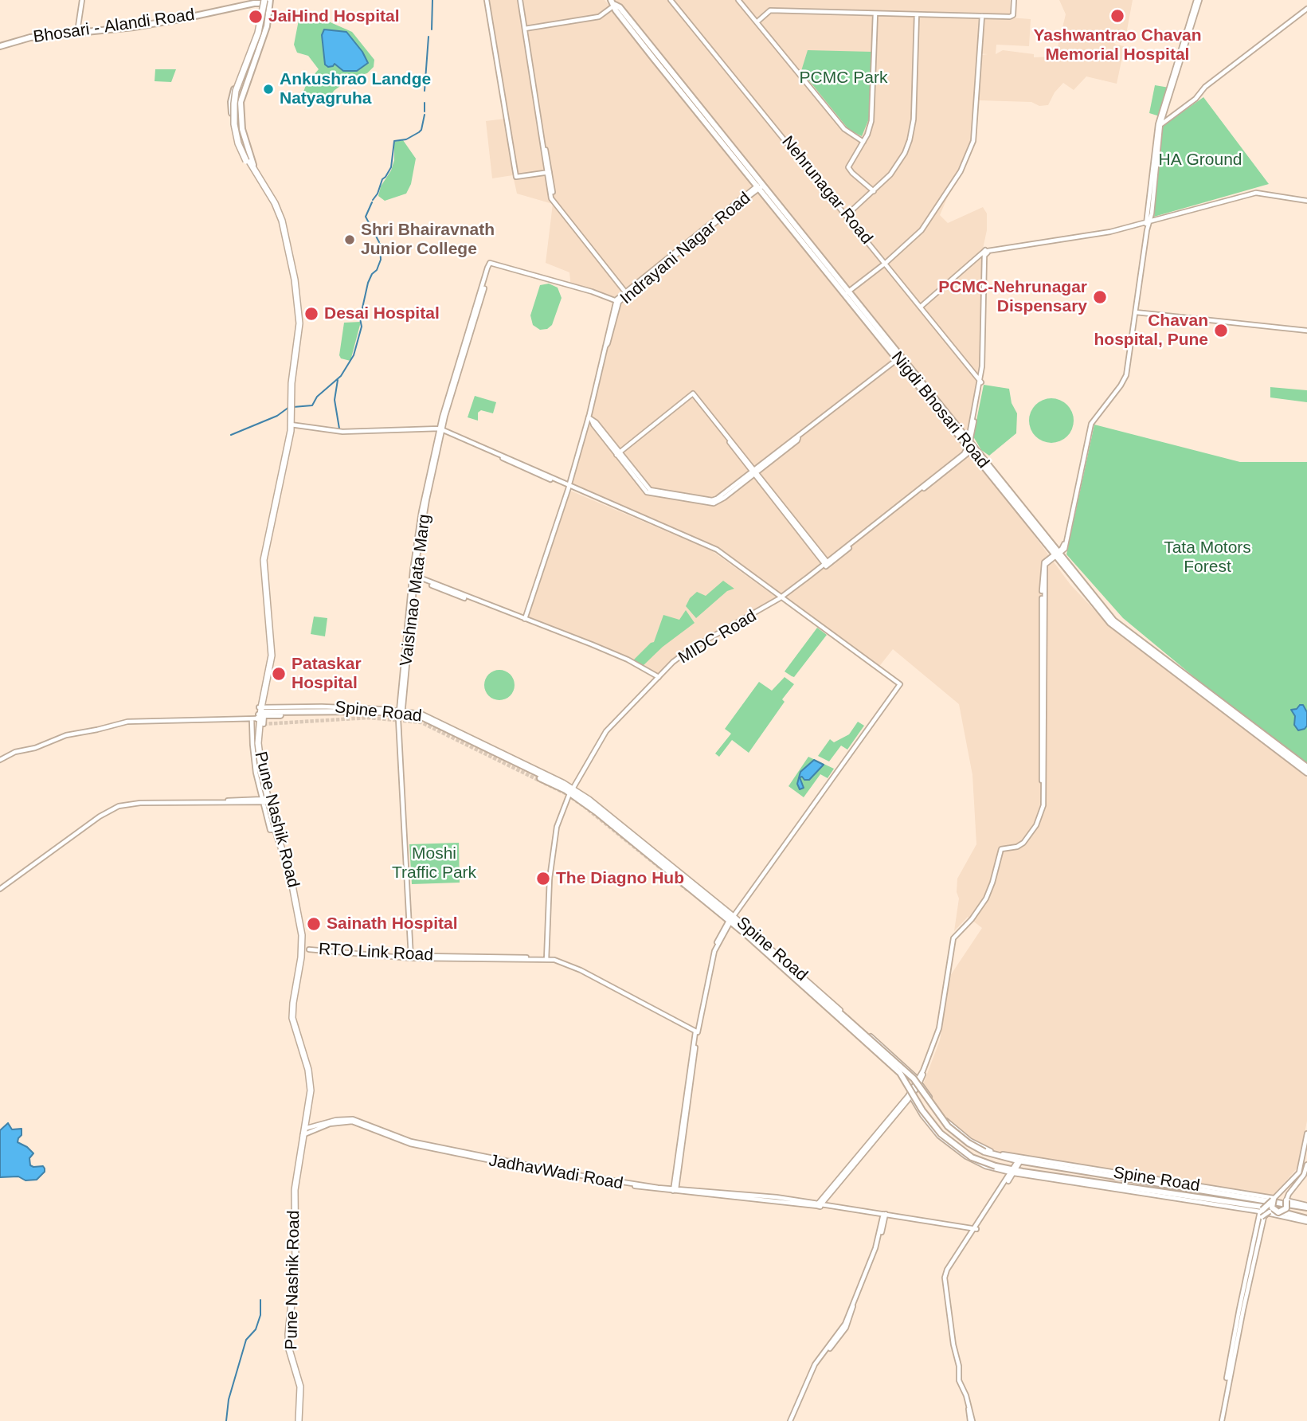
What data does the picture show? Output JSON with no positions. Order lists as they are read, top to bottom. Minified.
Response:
{"streets":{"highway":["Pune Nashik Road"],"main road":["Bhosari - Alandi Road","Nigdi Bhosari Road","Spine Road"],"street":["Nehrunagar Road","Indrayani Nagar Road","Vaishnao Mata Marg","MIDC Road","RTO Link Road","JadhavWadi Road"]},"crossings":[["Bhosari - Alandi Road","Pune Nashik Road"],["Indrayani Nagar Road","Nigdi Bhosari Road"],["Indrayani Nagar Road","Vaishnao Mata Marg"],["Vaishnao Mata Marg","Spine Road"],["Vaishnao Mata Marg","RTO Link Road"],["MIDC Road","Spine Road"],["MIDC Road","RTO Link Road"],["Spine Road","Pune Nashik Road"],["Pune Nashik Road","RTO Link Road"],["Pune Nashik Road","JadhavWadi Road"]],"parks":["PCMC Park","HA Ground","Tata Motors Forest","Moshi Traffic Park"],"places":["Yashwantrao Chavan Memorial Hospital","JaiHind Hospital","Ankushrao Landge Natyagruha","Shri Bhairavnath Junior College","PCMC-Nehrunagar Dispensary","Desai Hospital","Chavan hospital, Pune","Pataskar Hospital","The Diagno Hub","Sainath Hospital"]}
